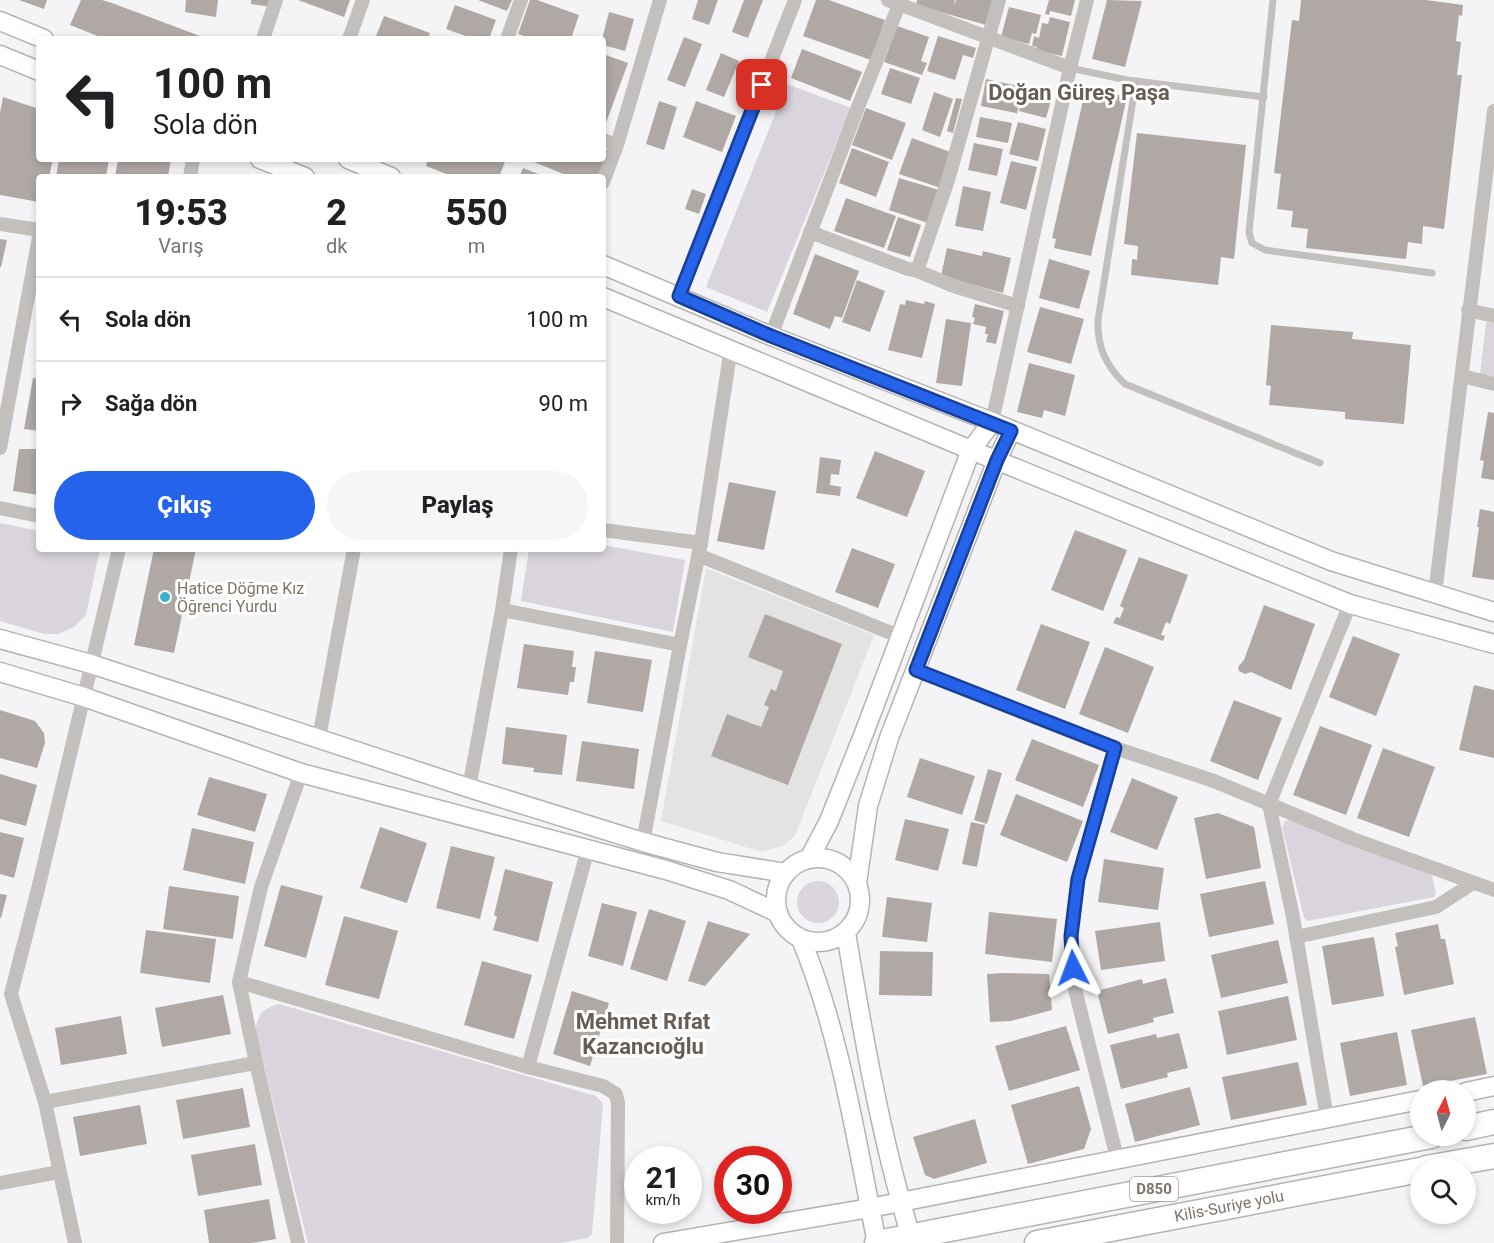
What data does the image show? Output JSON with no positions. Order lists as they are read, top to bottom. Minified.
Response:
{"streets":{"highway":["D850","Kilis-Suriye yolu"]},"districts":["Doğan Güreş Paşa","Mehmet Rıfat Kazancıoğlu"],"places":["Hatice Döğme Kız Öğrenci Yurdu"],"north":"top","page":{"turn":["100 m","Sola dön"],"eta":["19:53","Varış","2","dk","550","m"],"list":[{"name":"Sola dön","value":"100 m"},{"name":"Sağa dön","value":"90 m"}],"buttons":["Çıkış","Paylaş"],"speed":"21 km/h","limit":"30"}}
